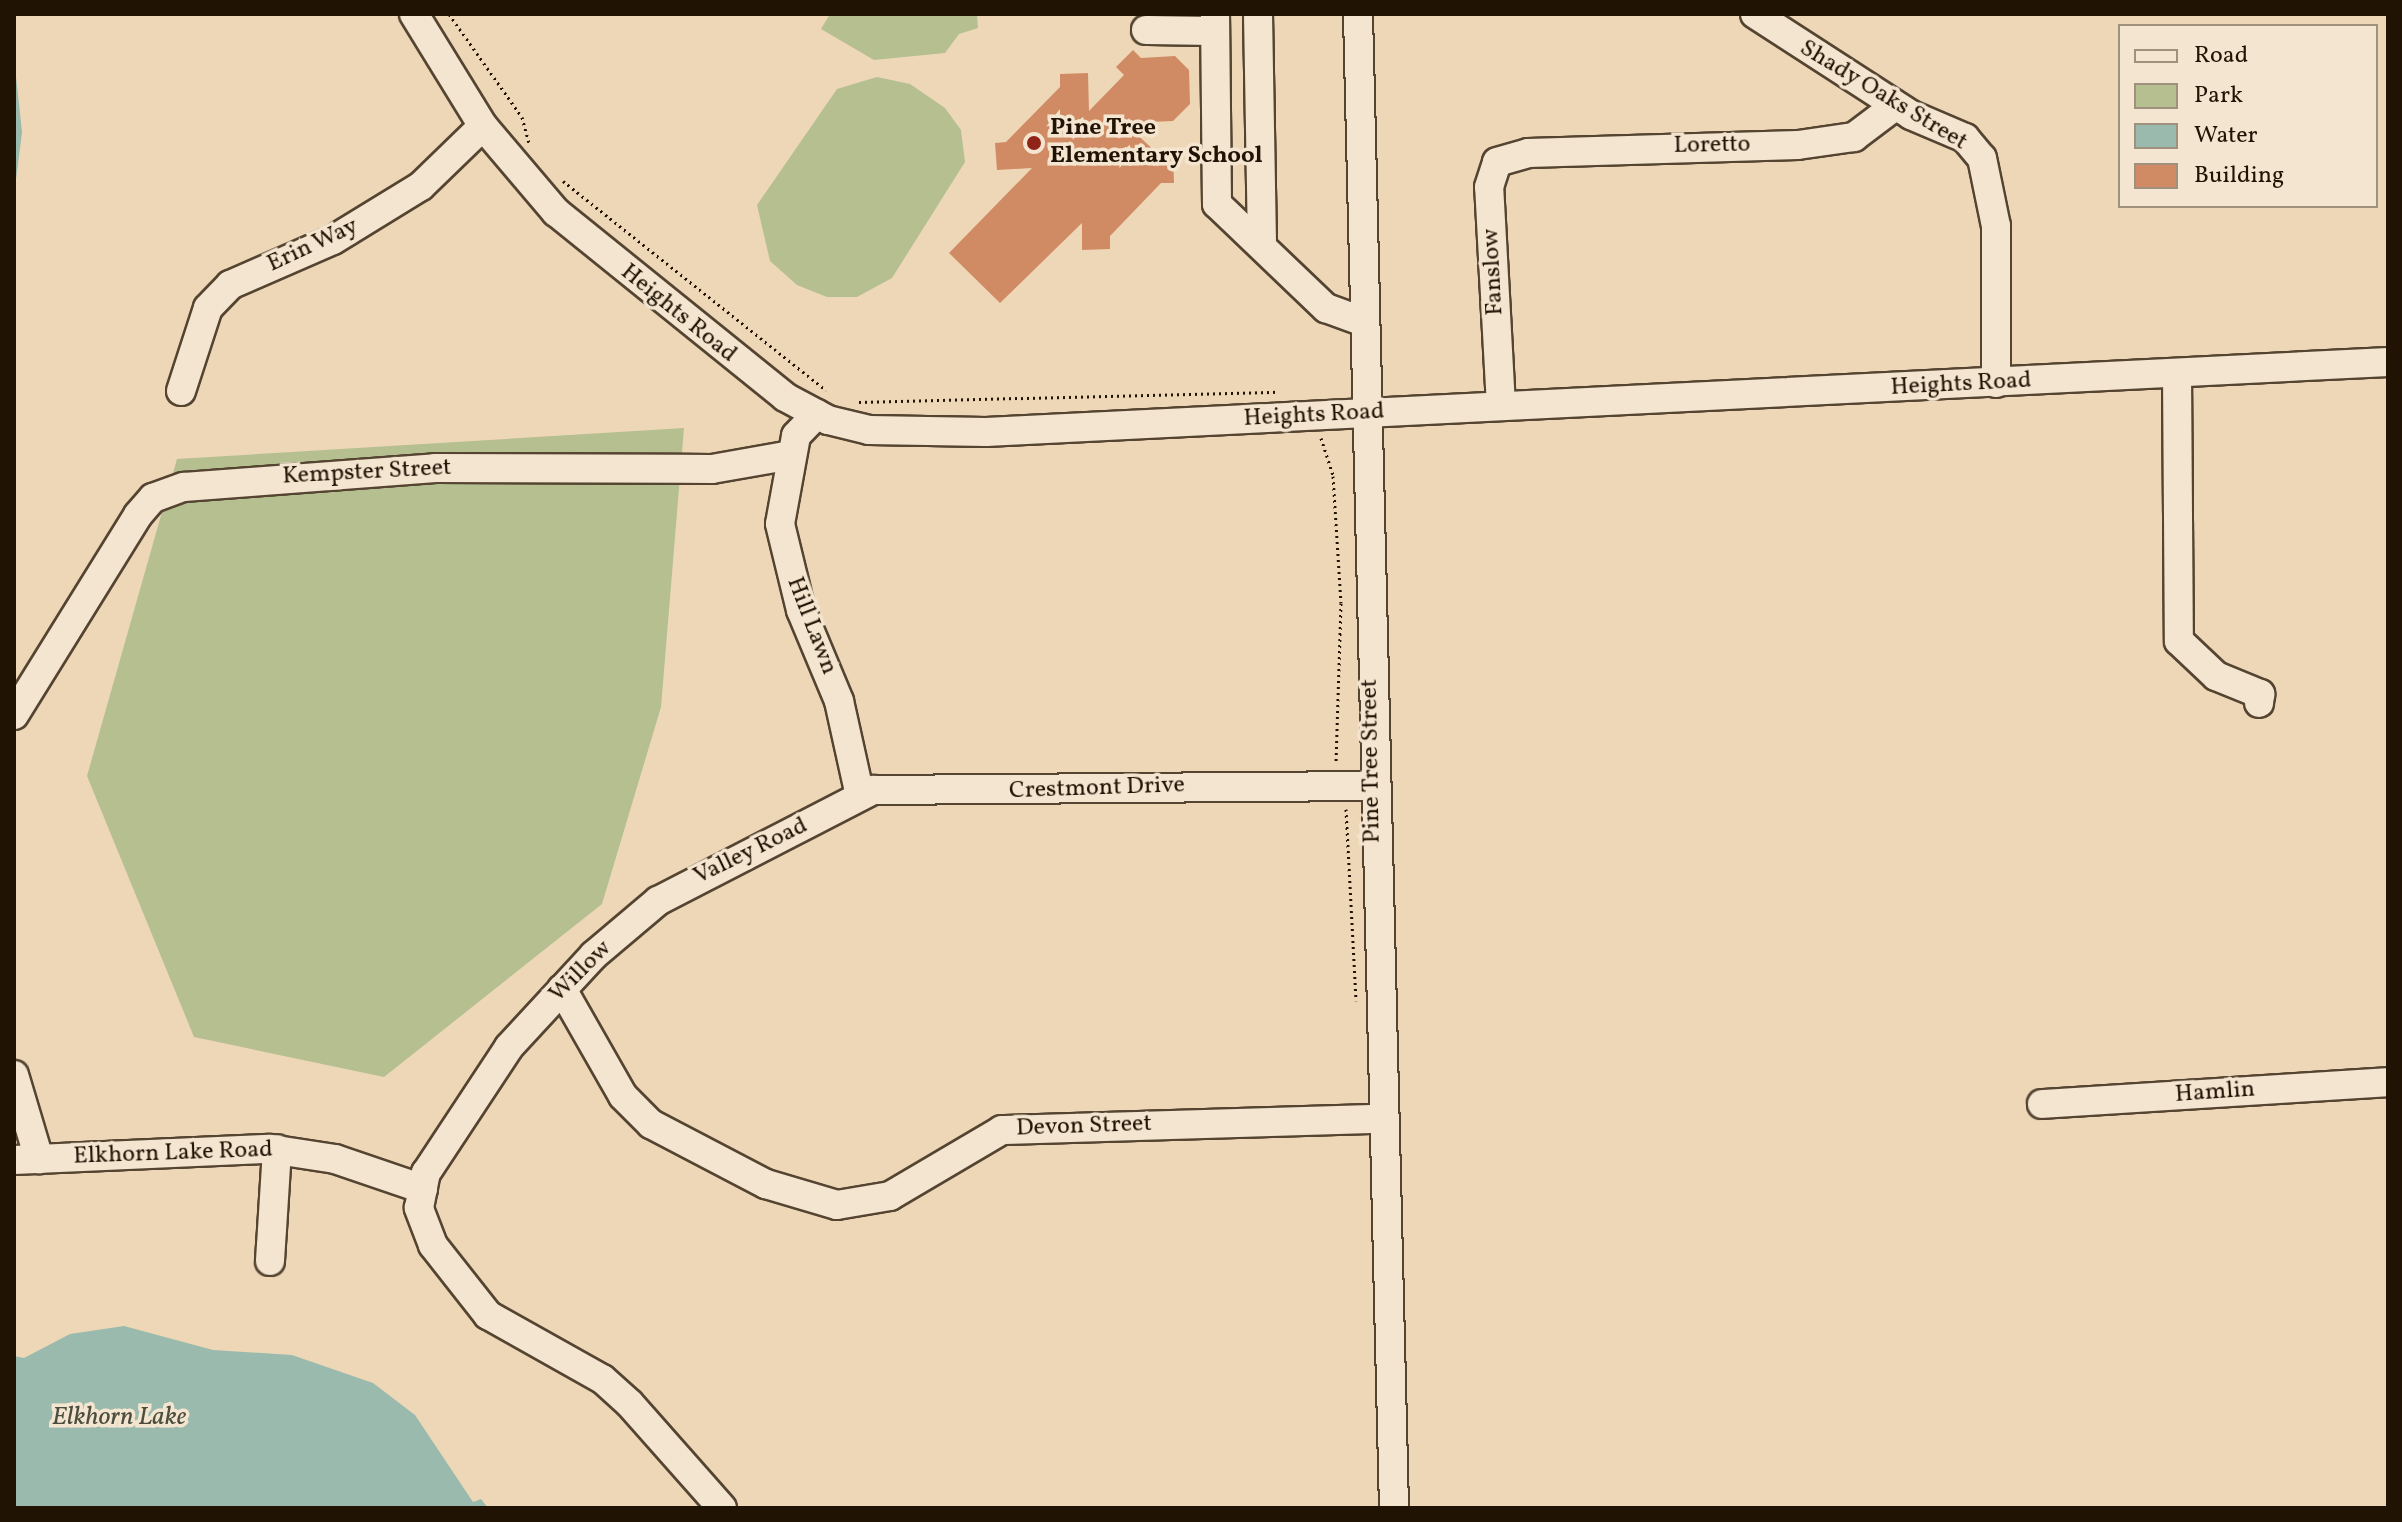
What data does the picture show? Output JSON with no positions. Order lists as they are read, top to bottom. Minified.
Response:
{"streets":{"street":["Shady Oaks Street","Loretto","Erin Way","Fanslow","Heights Road","Kempster Street","Hill Lawn","Pine Tree Street","Crestmont Drive","Valley Road","Willow","Hamlin","Devon Street","Elkhorn Lake Road"]},"crossings":[["Shady Oaks Street","Loretto"],["Shady Oaks Street","Heights Road"],["Loretto","Fanslow"],["Erin Way","Heights Road"],["Fanslow","Heights Road"],["Heights Road","Pine Tree Street"],["Kempster Street","Hill Lawn"],["Hill Lawn","Crestmont Drive"],["Pine Tree Street","Crestmont Drive"],["Pine Tree Street","Devon Street"],["Crestmont Drive","Valley Road"],["Valley Road","Willow"],["Willow","Devon Street"],["Willow","Elkhorn Lake Road"]],"water":["Elkhorn Lake"],"places":["Pine Tree Elementary School"],"legend":["Road","Park","Water","Building"]}
